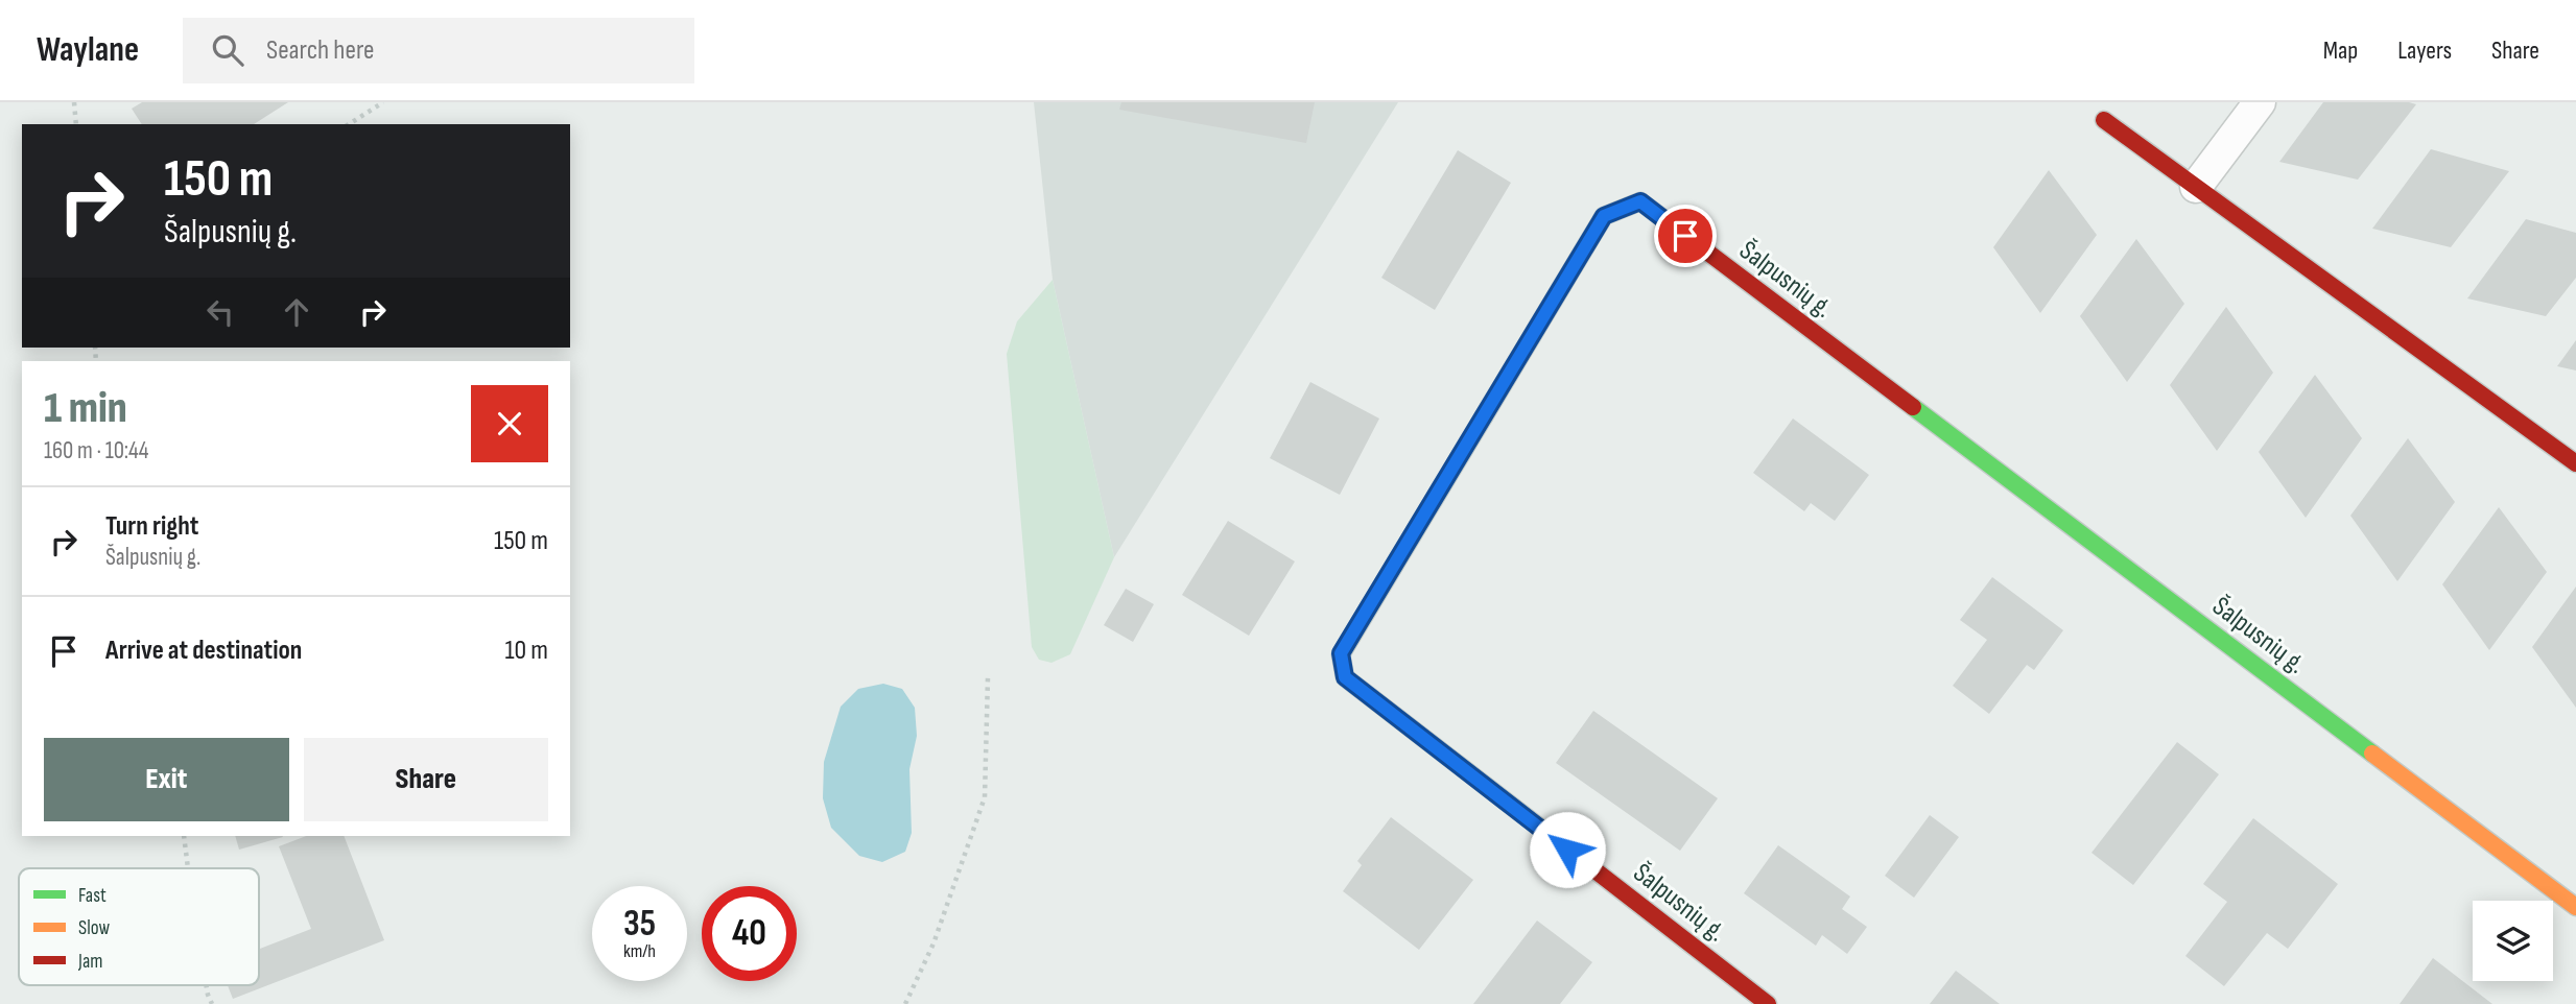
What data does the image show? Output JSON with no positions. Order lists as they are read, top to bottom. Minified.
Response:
{"streets":{"street":["Šalpusnių g."]},"legend":["Fast","Slow","Jam"],"page":{"header":"Waylane","search":"Search here","nav":["Map","Layers","Share"],"turn":["150 m","Šalpusnių g."],"heading":["1 min","160 m · 10:44"],"list":[{"name":"Turn right","note":"Šalpusnių g.","value":"150 m"},{"name":"Arrive at destination","value":"10 m"}],"buttons":["Exit","Share"],"speed":"35 km/h","limit":"40"}}
